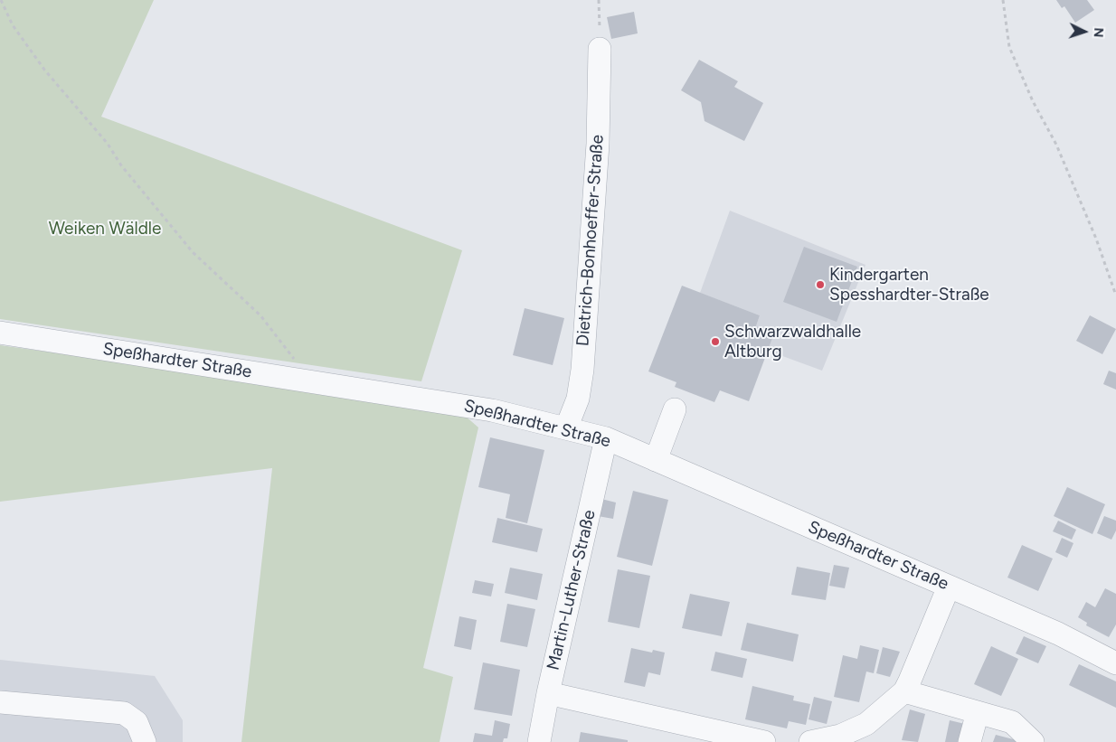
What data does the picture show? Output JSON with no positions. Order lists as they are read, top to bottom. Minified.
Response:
{"streets":{"street":["Dietrich-Bonhoeffer-Straße","Speßhardter Straße","Martin-Luther-Straße"]},"crossings":[["Dietrich-Bonhoeffer-Straße","Speßhardter Straße"],["Speßhardter Straße","Martin-Luther-Straße"]],"parks":["Weiken Wäldle"],"places":["Kindergarten Spesshardter-Straße","Schwarzwaldhalle Altburg"],"north":"right"}
